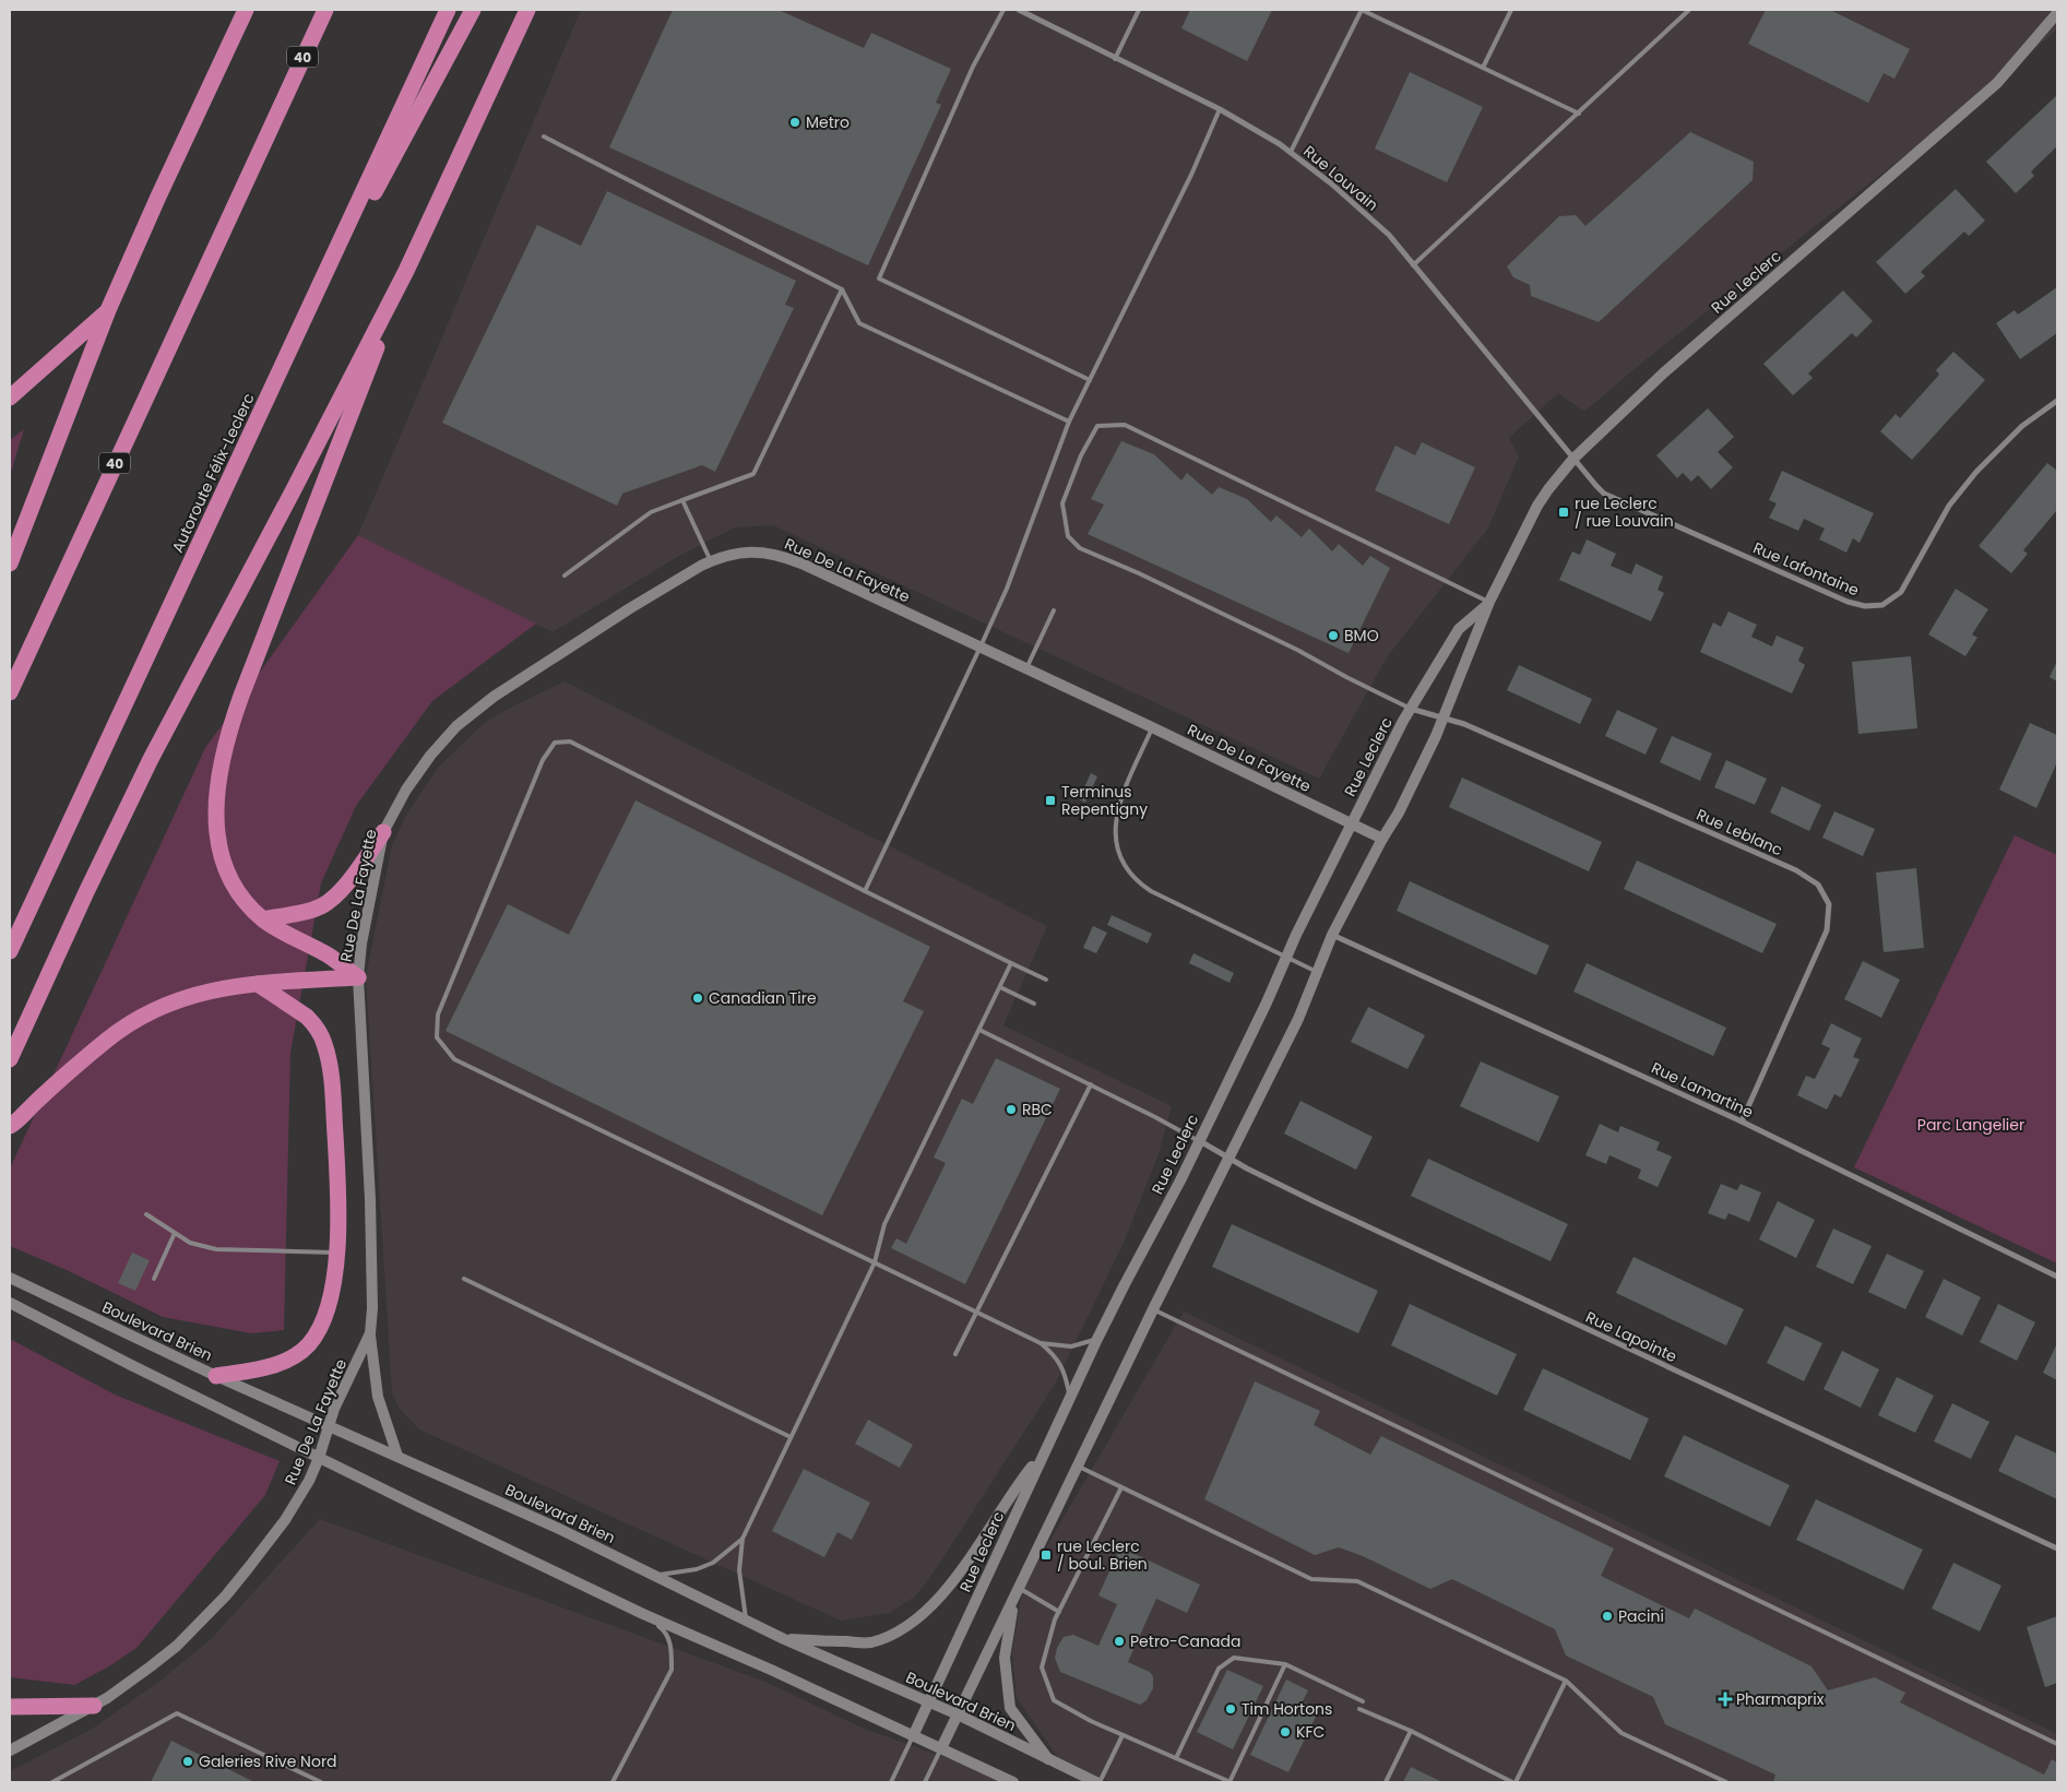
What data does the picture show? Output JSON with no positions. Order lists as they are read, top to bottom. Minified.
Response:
{"streets":{"highway":["40","Autoroute Félix-Leclerc"],"street":["Rue Louvain","Rue Leclerc","Rue Lafontaine","Rue De La Fayette","Rue Leblanc","Rue Lamartine","Boulevard Brien","Rue Lapointe"]},"crossings":[["Rue Louvain","Rue Leclerc"],["Rue Louvain","Rue Lafontaine"],["Rue Leclerc","Rue Lafontaine"],["Rue Leclerc","Rue De La Fayette"],["Rue Leclerc","Rue Leblanc"],["Rue Leclerc","Rue Lamartine"],["Rue Leclerc","Boulevard Brien"],["Rue Leclerc","Rue Lapointe"],["Rue De La Fayette","Boulevard Brien"],["Rue Leblanc","Rue Lamartine"]],"parks":["Parc Langelier"],"places":{"other":["Metro","BMO","Canadian Tire","RBC","Pacini","Petro-Canada","Tim Hortons","KFC","Galeries Rive Nord"],"transit":["rue Leclerc / rue Louvain","Terminus Repentigny","rue Leclerc / boul. Brien"],"health":["Pharmaprix"]}}
